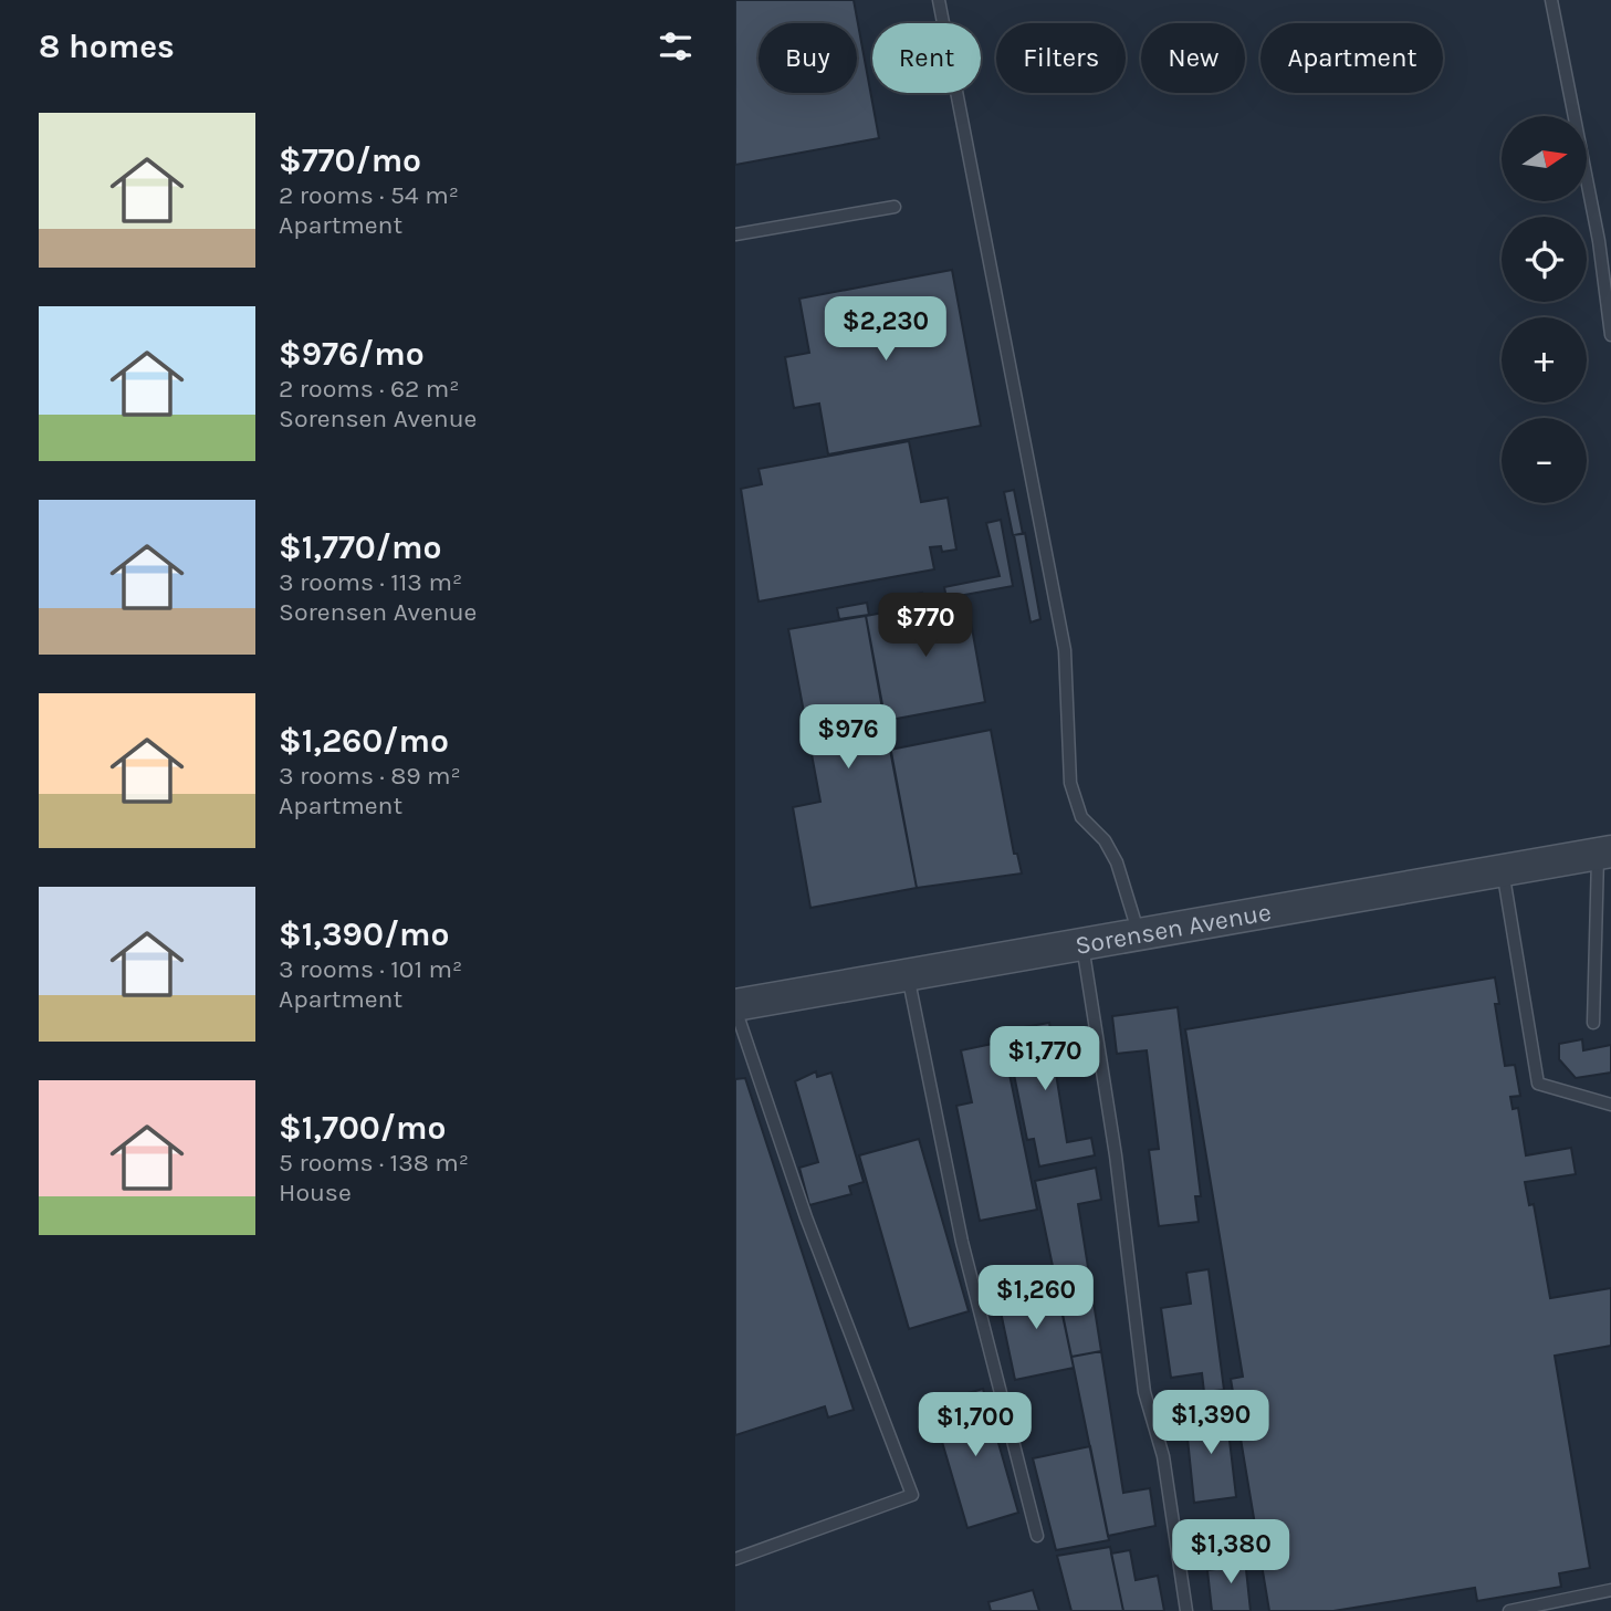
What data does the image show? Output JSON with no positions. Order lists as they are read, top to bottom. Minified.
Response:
{"streets":{"street":["Sorensen Avenue"]},"north":"right","page":{"heading":"8 homes","chip":["Buy","Rent","Filters","New","Apartment"],"list":[{"name":"$770/mo","note":"2 rooms · 54 m² · Apartment"},{"name":"$976/mo","note":"2 rooms · 62 m² · Sorensen Avenue"},{"name":"$1,770/mo","note":"3 rooms · 113 m² · Sorensen Avenue"},{"name":"$1,260/mo","note":"3 rooms · 89 m² · Apartment"},{"name":"$1,390/mo","note":"3 rooms · 101 m² · Apartment"},{"name":"$1,700/mo","note":"5 rooms · 138 m² · House"}],"map_buttons":["+","−"],"price":["$2,230","$770","$976","$1,770","$1,260","$1,390","$1,700","$1,380"]}}
